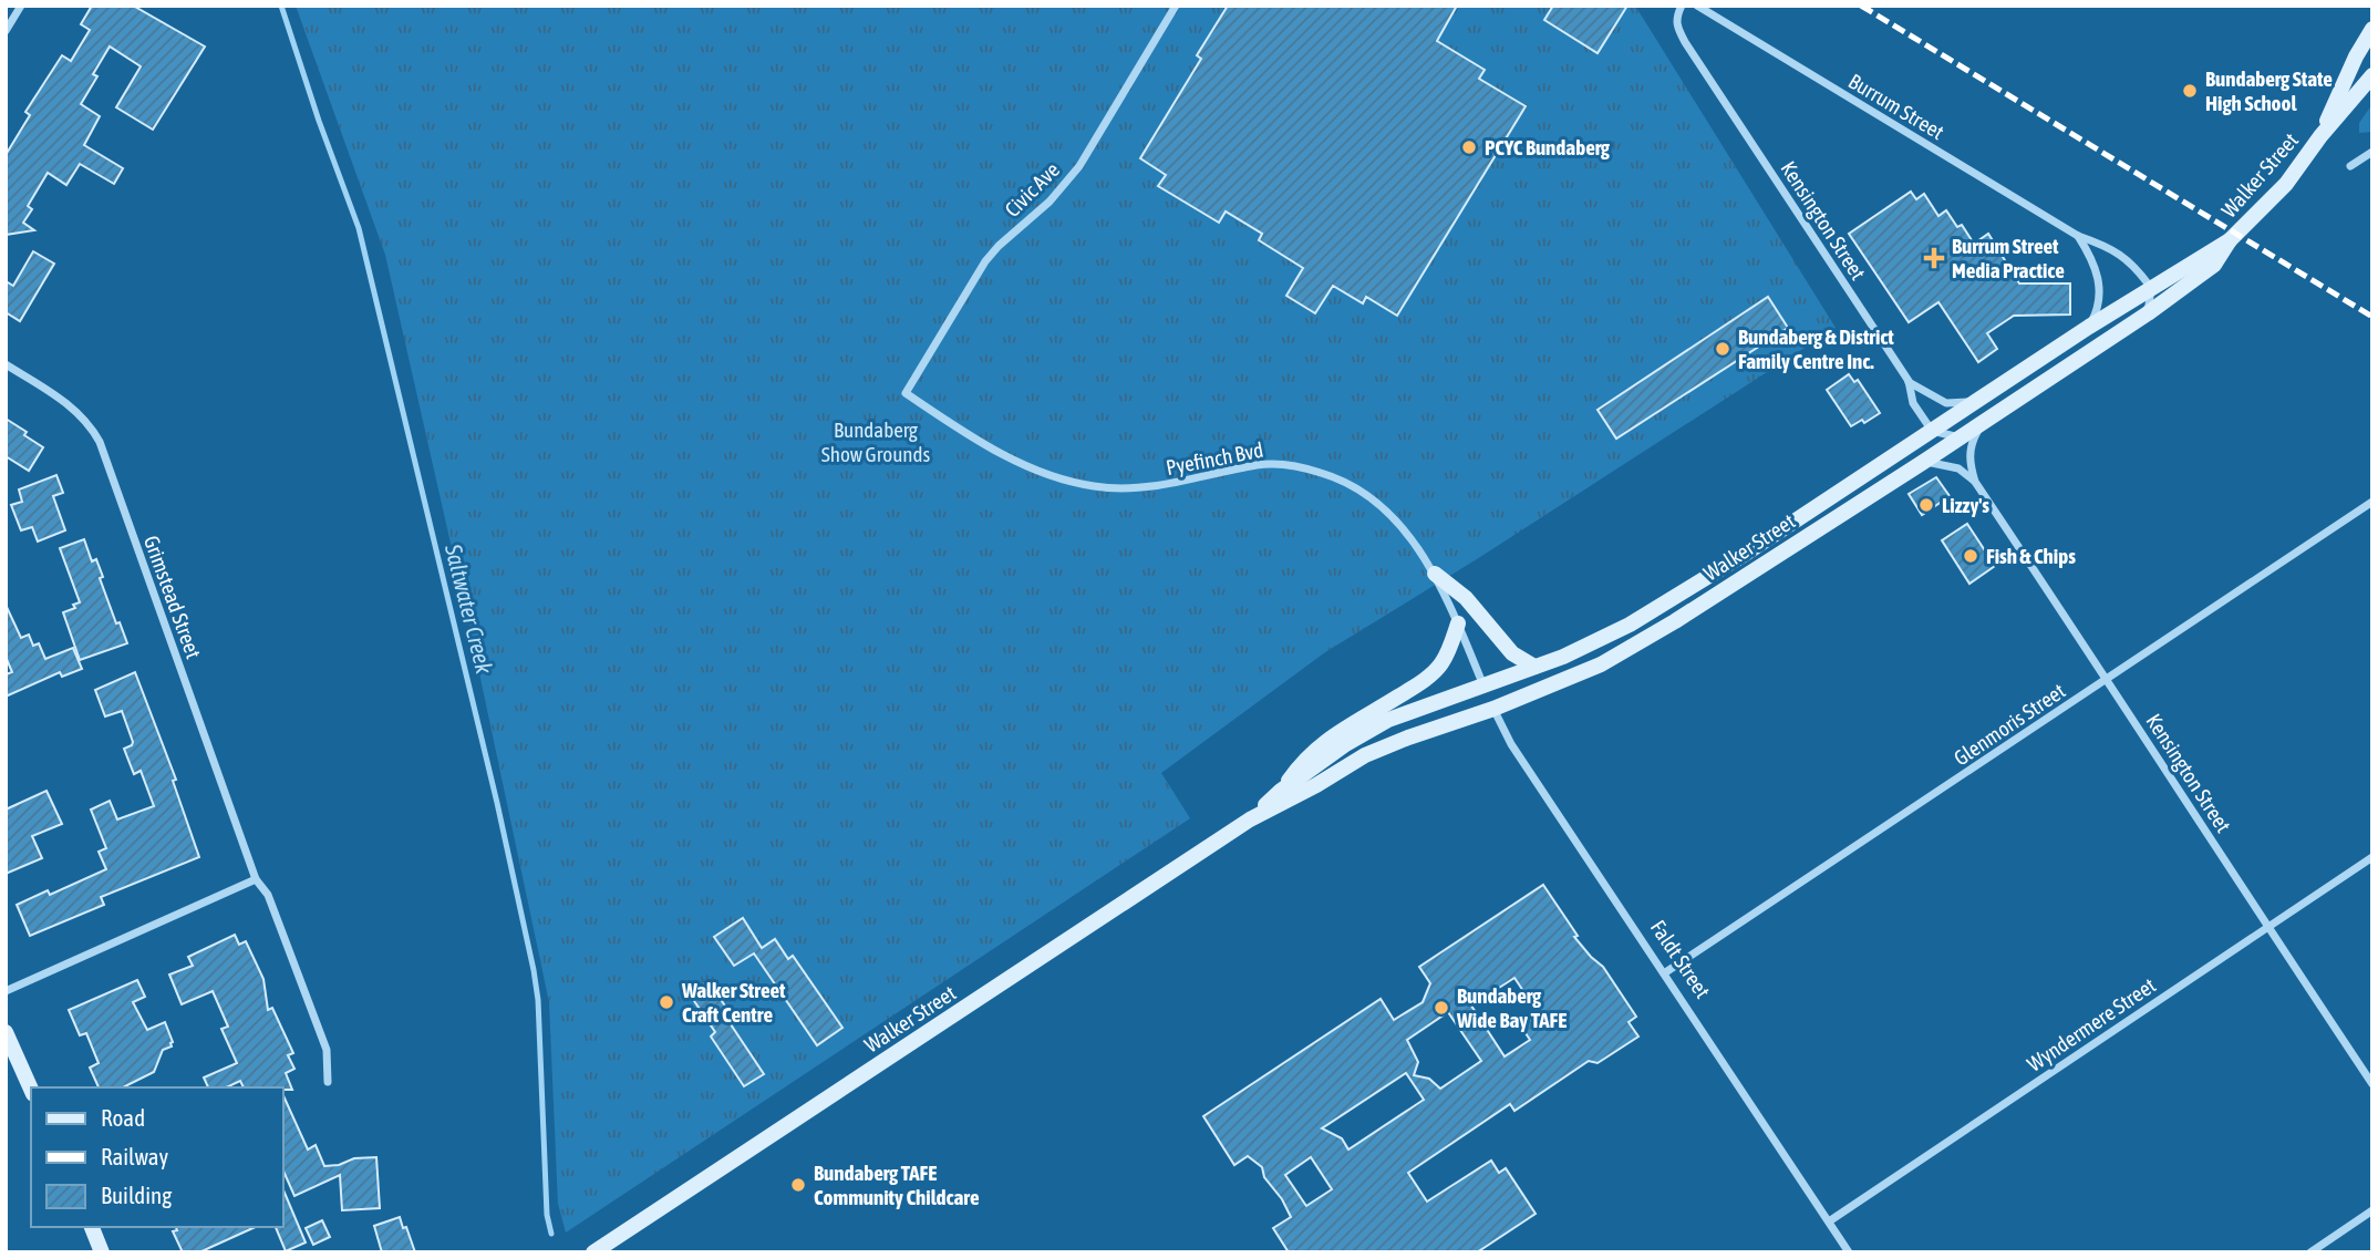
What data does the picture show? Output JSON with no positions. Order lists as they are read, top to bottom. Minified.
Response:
{"streets":{"main road":["Walker Street","Faldt Street"],"street":["Burrum Street","Civic Ave","Kensington Street","Pyefinch Bvd","Grimstead Street","Glenmoris Street","Wyndermere Street"]},"crossings":[["Burrum Street","Walker Street"],["Walker Street","Kensington Street"],["Walker Street","Pyefinch Bvd"],["Walker Street","Faldt Street"],["Civic Ave","Pyefinch Bvd"],["Kensington Street","Glenmoris Street"],["Kensington Street","Wyndermere Street"],["Pyefinch Bvd","Faldt Street"],["Glenmoris Street","Faldt Street"],["Faldt Street","Wyndermere Street"]],"water":["Saltwater Creek"],"parks":["Bundaberg Show Grounds"],"places":{"other":["Bundaberg State High School","PCYC Bundaberg","Bundaberg & District Family Centre Inc.","Lizzy's","Fish & Chips","Walker Street Craft Centre","Bundaberg Wide Bay TAFE","Bundaberg TAFE Community Childcare"],"health":["Burrum Street Media Practice"]},"legend":["Road","Railway","Building"]}
